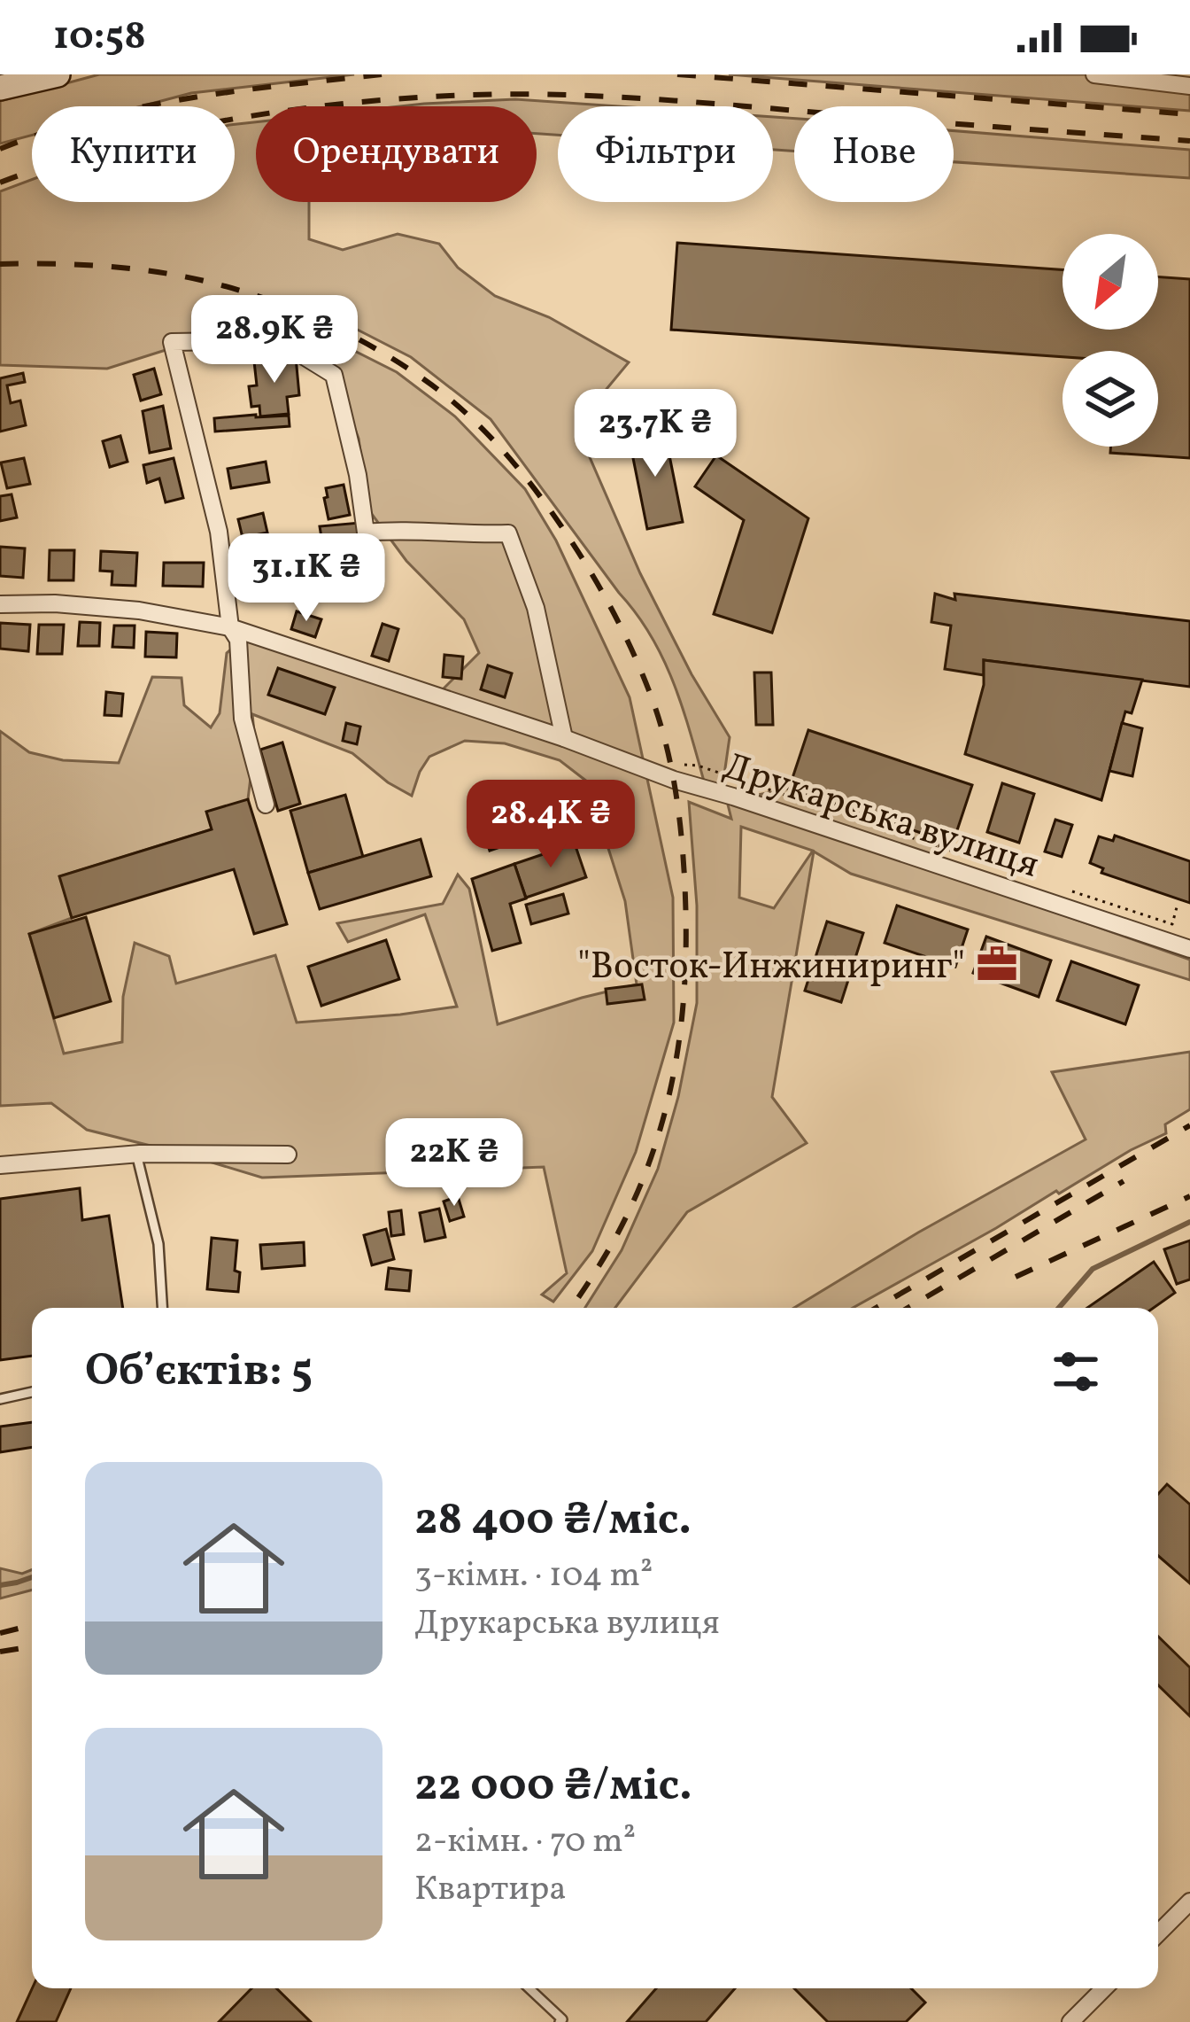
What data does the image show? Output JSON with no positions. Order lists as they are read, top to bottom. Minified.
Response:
{"streets":{"street":["Друкарська вулиця"]},"places":{"office":["\"Восток-Инжиниринг\""]},"north":"bottom left","page":{"status":"10:58","chip":["Купити","Орендувати","Фільтри","Нове"],"price":["28.9K ₴","23.7K ₴","31.1K ₴","28.4K ₴","22K ₴"],"heading":"Об’єктів: 5","list":[{"name":"28 400 ₴/міс.","note":"3-кімн. · 104 m² · Друкарська вулиця"},{"name":"22 000 ₴/міс.","note":"2-кімн. · 70 m² · Квартира"}]}}
